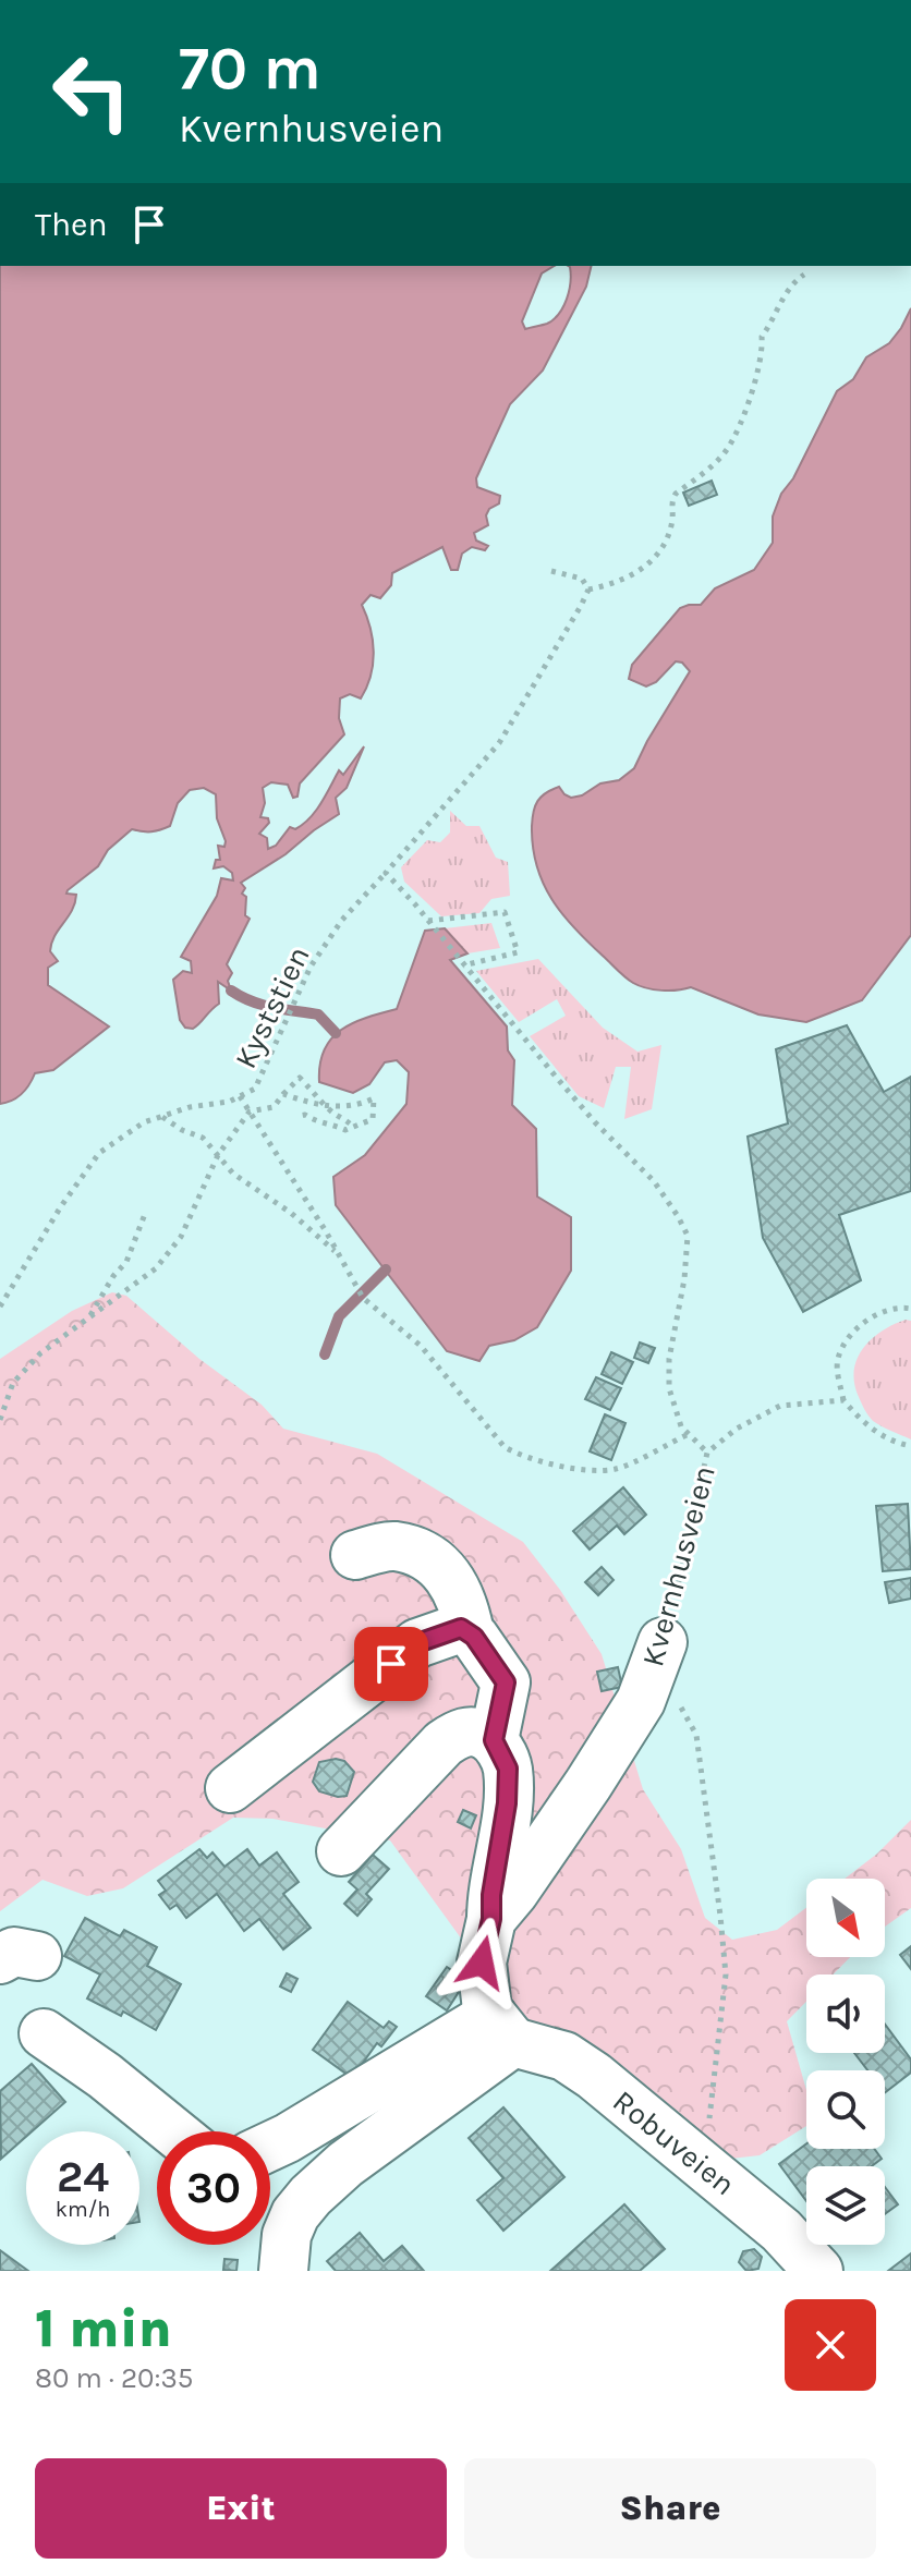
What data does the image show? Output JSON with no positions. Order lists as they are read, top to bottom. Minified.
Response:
{"streets":{"street":["Kvernhusveien","Robuveien"],"path":["Kyststien"]},"crossings":[["Kvernhusveien","Robuveien"]],"north":"bottom right","page":{"turn":["70 m","Kvernhusveien"],"then":"Then","speed":"24 km/h","limit":"30","heading":["1 min","80 m · 20:35"],"buttons":["Exit","Share"]}}
